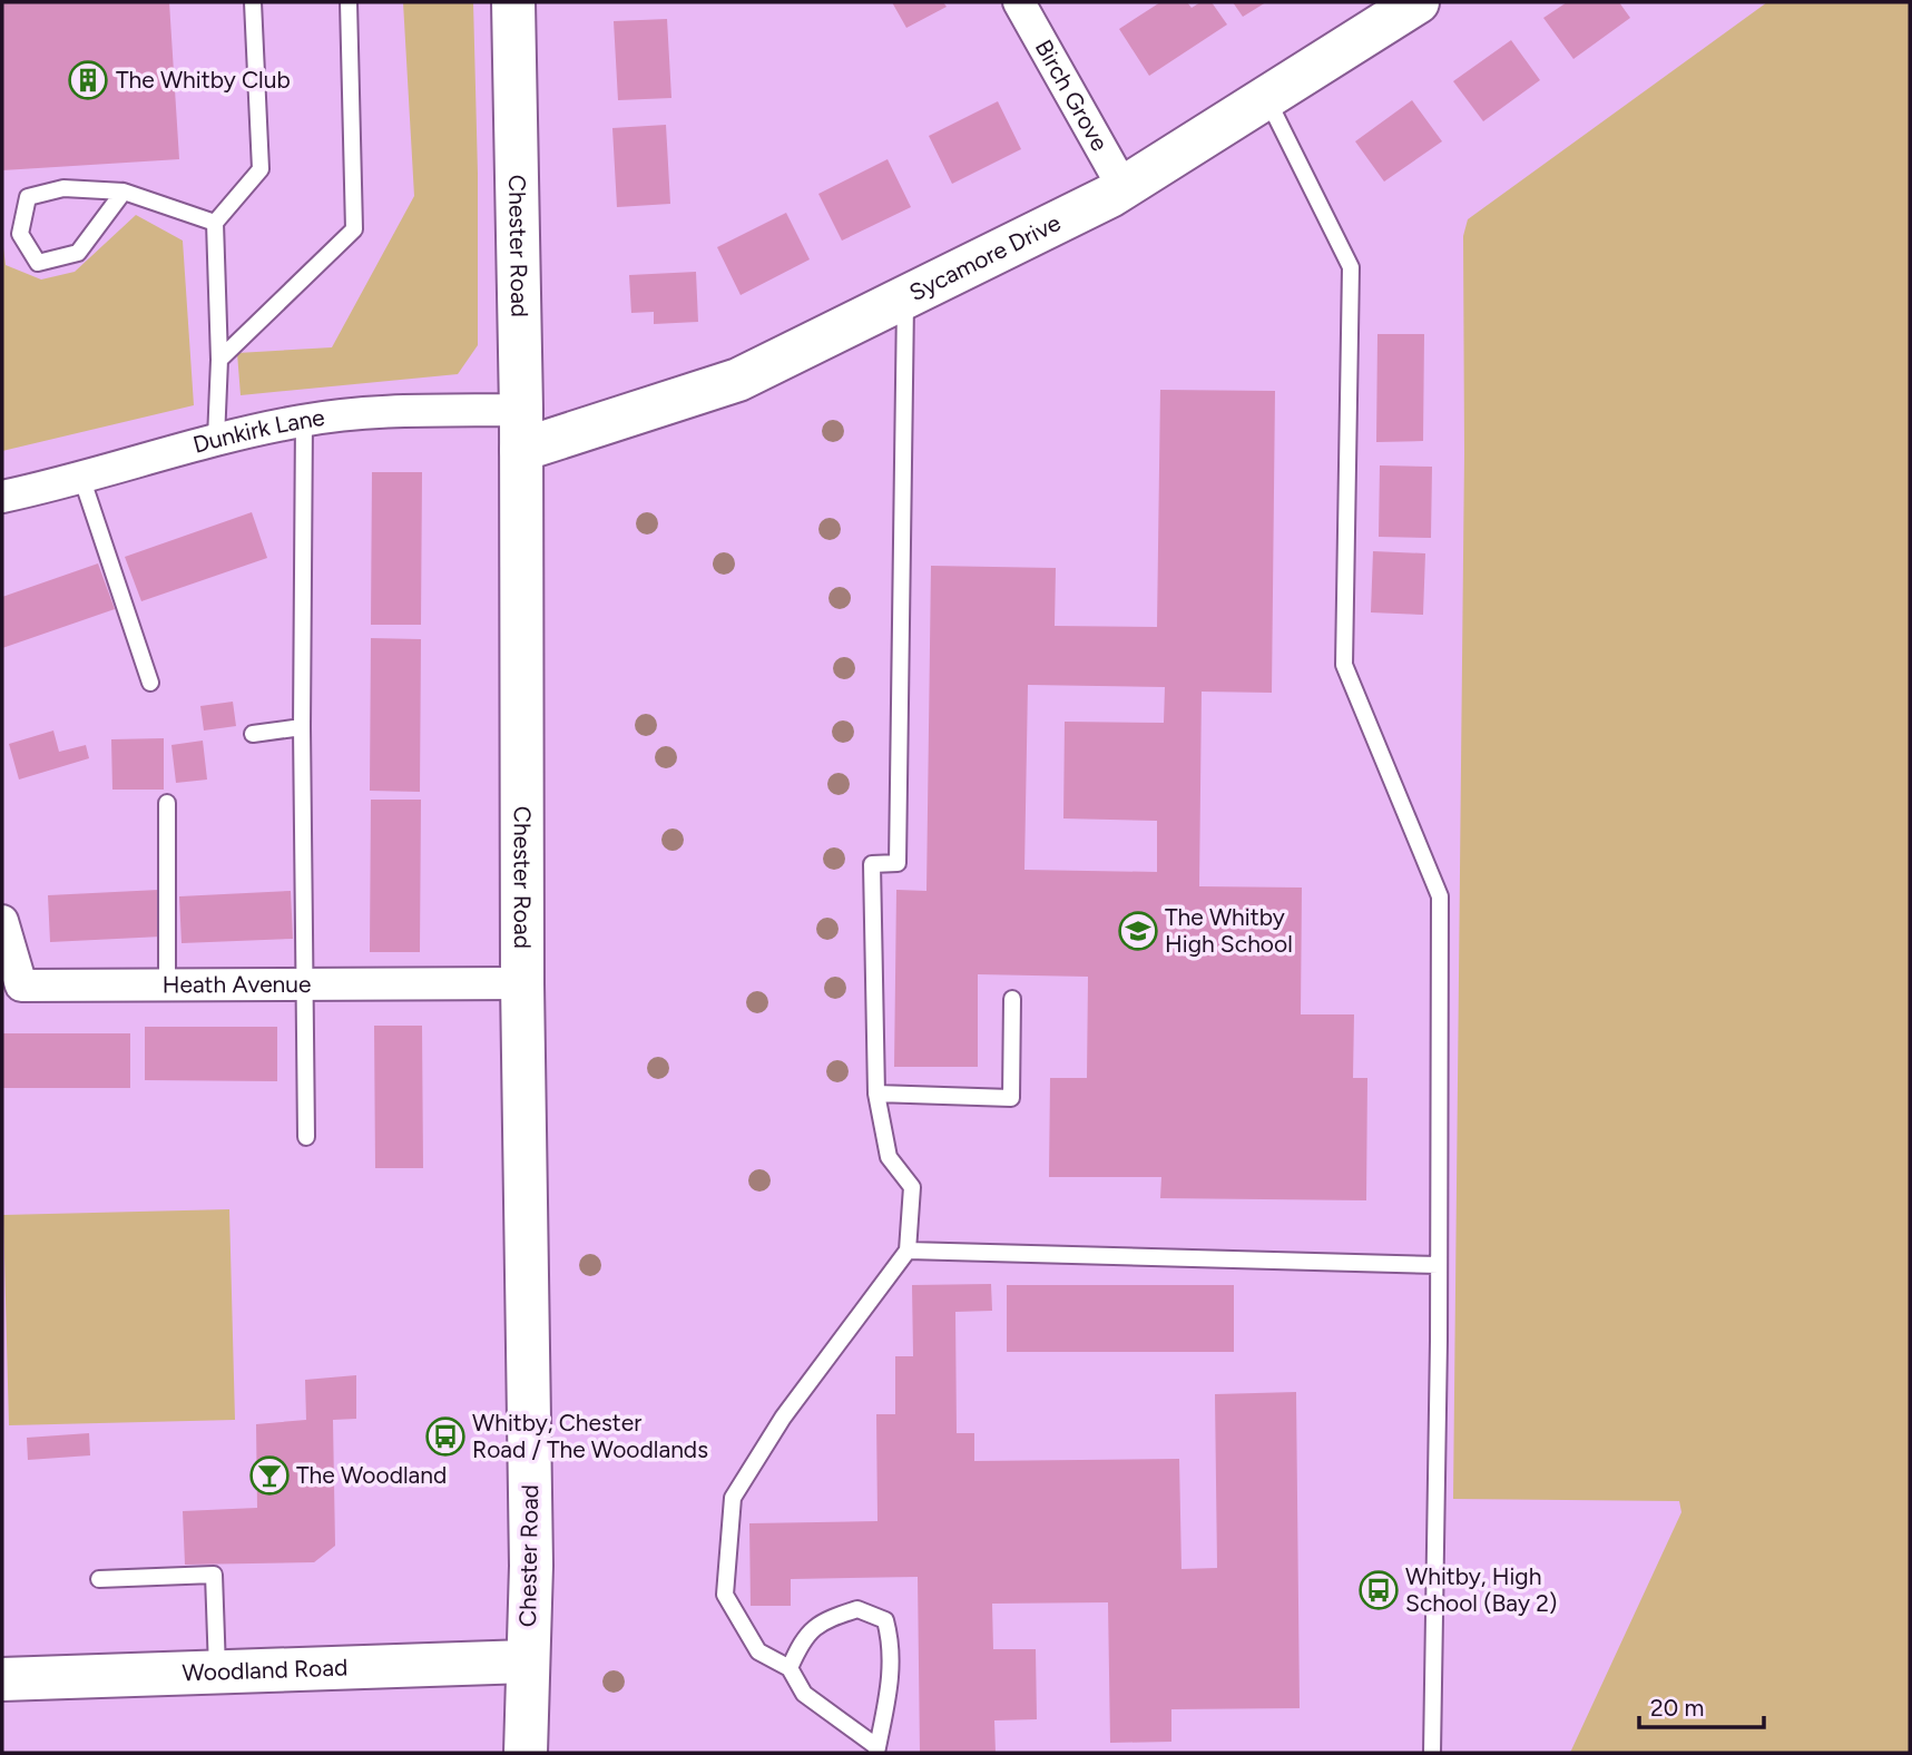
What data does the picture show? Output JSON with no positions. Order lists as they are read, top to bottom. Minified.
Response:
{"streets":{"main road":["Chester Road","Sycamore Drive","Woodland Road"],"street":["Birch Grove","Dunkirk Lane","Heath Avenue"]},"crossings":[["Birch Grove","Sycamore Drive"],["Chester Road","Sycamore Drive"],["Chester Road","Dunkirk Lane"],["Chester Road","Heath Avenue"],["Chester Road","Woodland Road"],["Sycamore Drive","Dunkirk Lane"]],"places":{"building":["The Whitby Club"],"school or university":["The Whitby High School"],"bus stop":["Whitby, Chester Road / The Woodlands","Whitby, High School (Bay 2)"],"bar":["The Woodland"]},"scale_bar":"20 m"}
